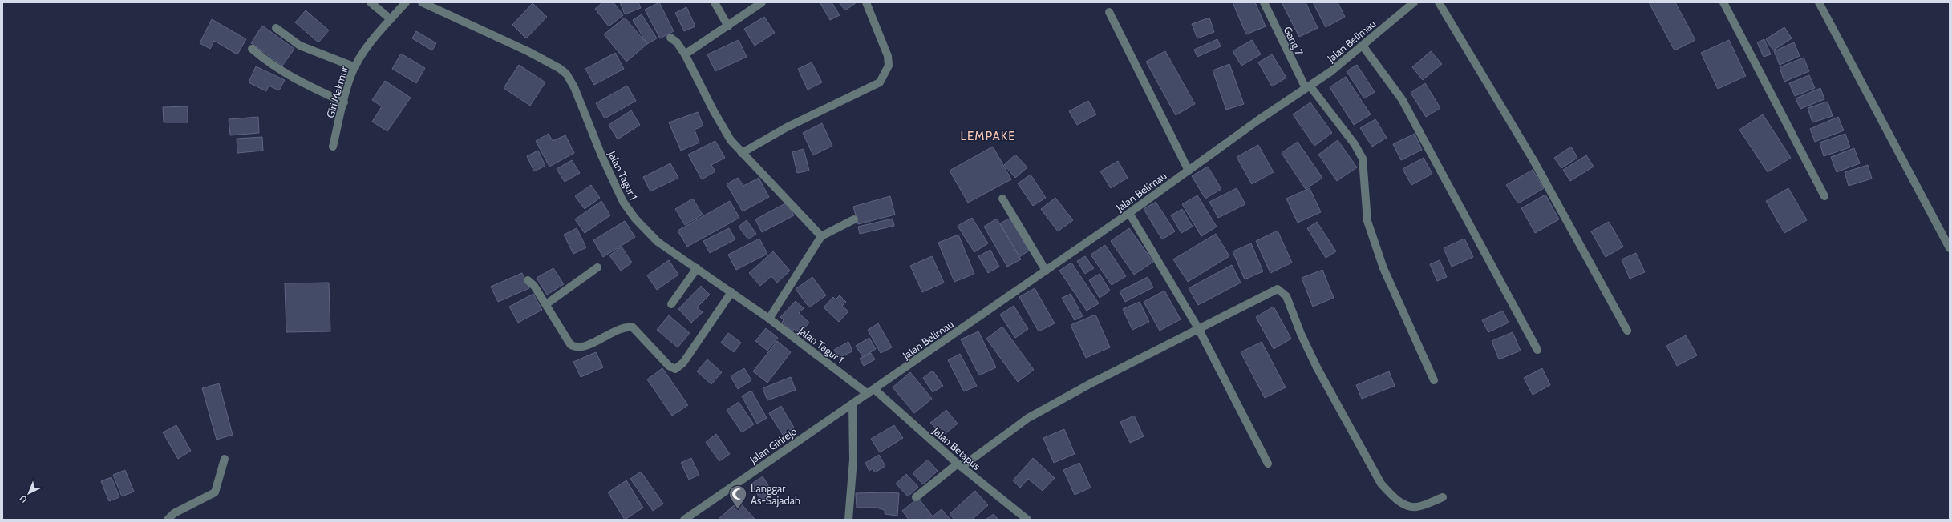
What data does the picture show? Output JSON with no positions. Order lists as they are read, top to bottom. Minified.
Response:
{"streets":{"street":["Gang 7","Jalan Belimau","Giri Makmur","Jalan Tagur 1","Jalan Girirejo","Jalan Betapus"]},"crossings":[["Gang 7","Jalan Belimau"],["Jalan Belimau","Jalan Tagur 1"],["Jalan Belimau","Jalan Girirejo"],["Jalan Belimau","Jalan Betapus"],["Jalan Tagur 1","Jalan Girirejo"],["Jalan Tagur 1","Jalan Betapus"],["Jalan Girirejo","Jalan Betapus"]],"districts":["LEMPAKE"],"places":{"mosque":["Langgar As-Sajadah"]},"north":"bottom left"}
